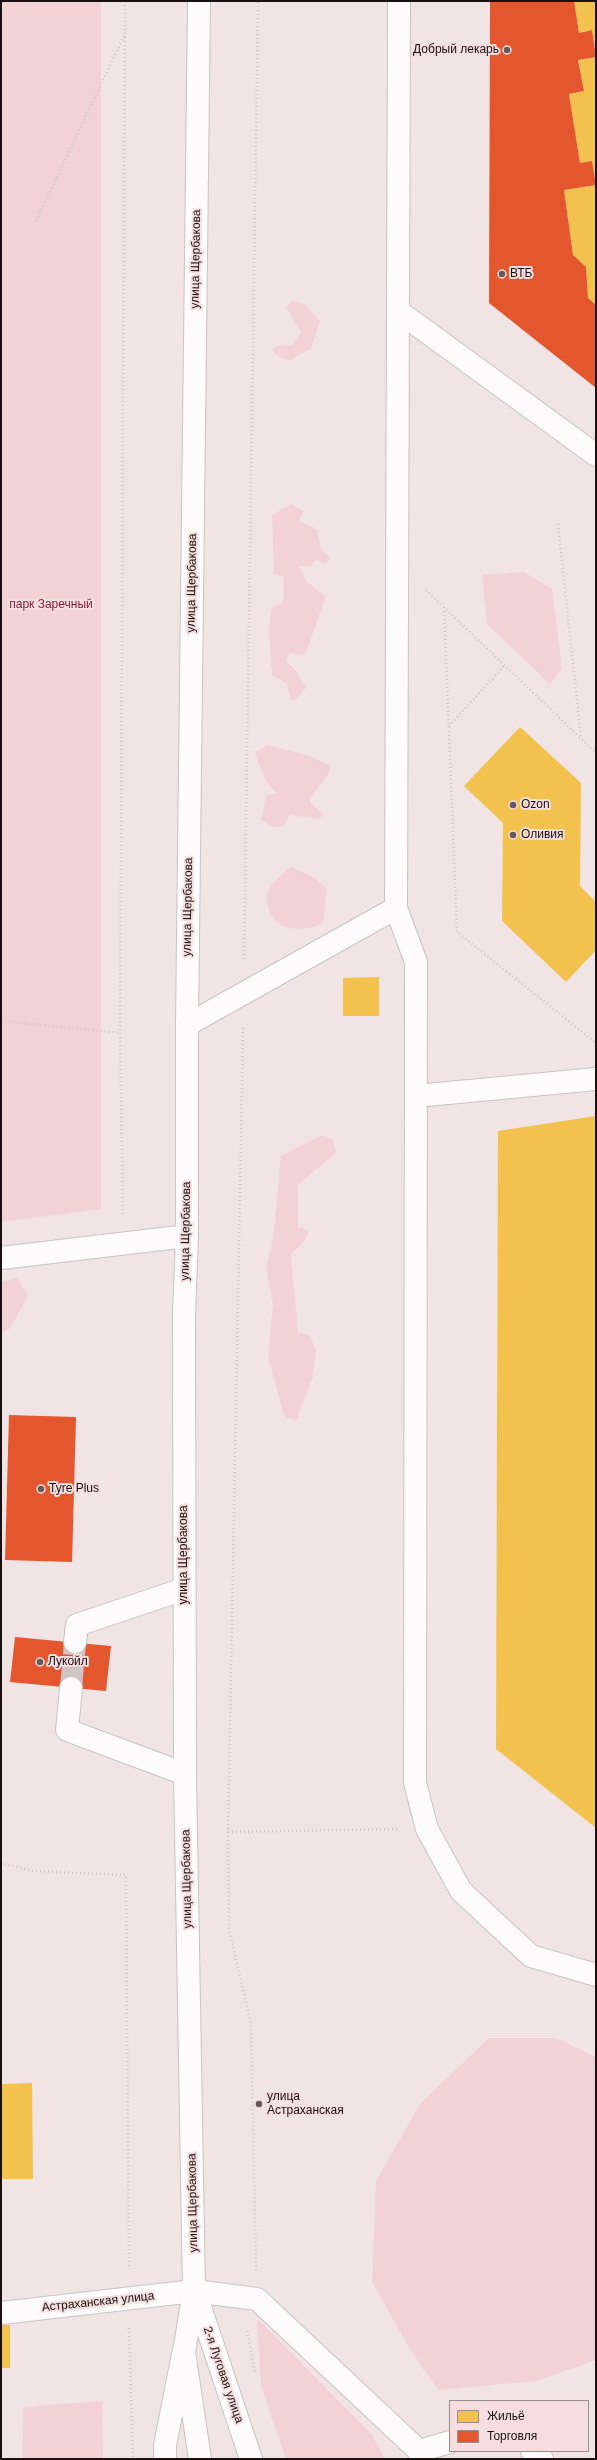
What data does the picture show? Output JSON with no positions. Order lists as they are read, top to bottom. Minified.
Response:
{"streets":{"main road":["улица Щербакова","Астраханская улица","2-я Луговая улица"]},"crossings":[["улица Щербакова","Астраханская улица"],["улица Щербакова","2-я Луговая улица"],["Астраханская улица","2-я Луговая улица"]],"parks":["парк Заречный"],"places":["Добрый лекарь","ВТБ","Ozon","Оливия","Tyre Plus","Лукойл","улица Астраханская"],"legend":["Жильё","Торговля"]}
